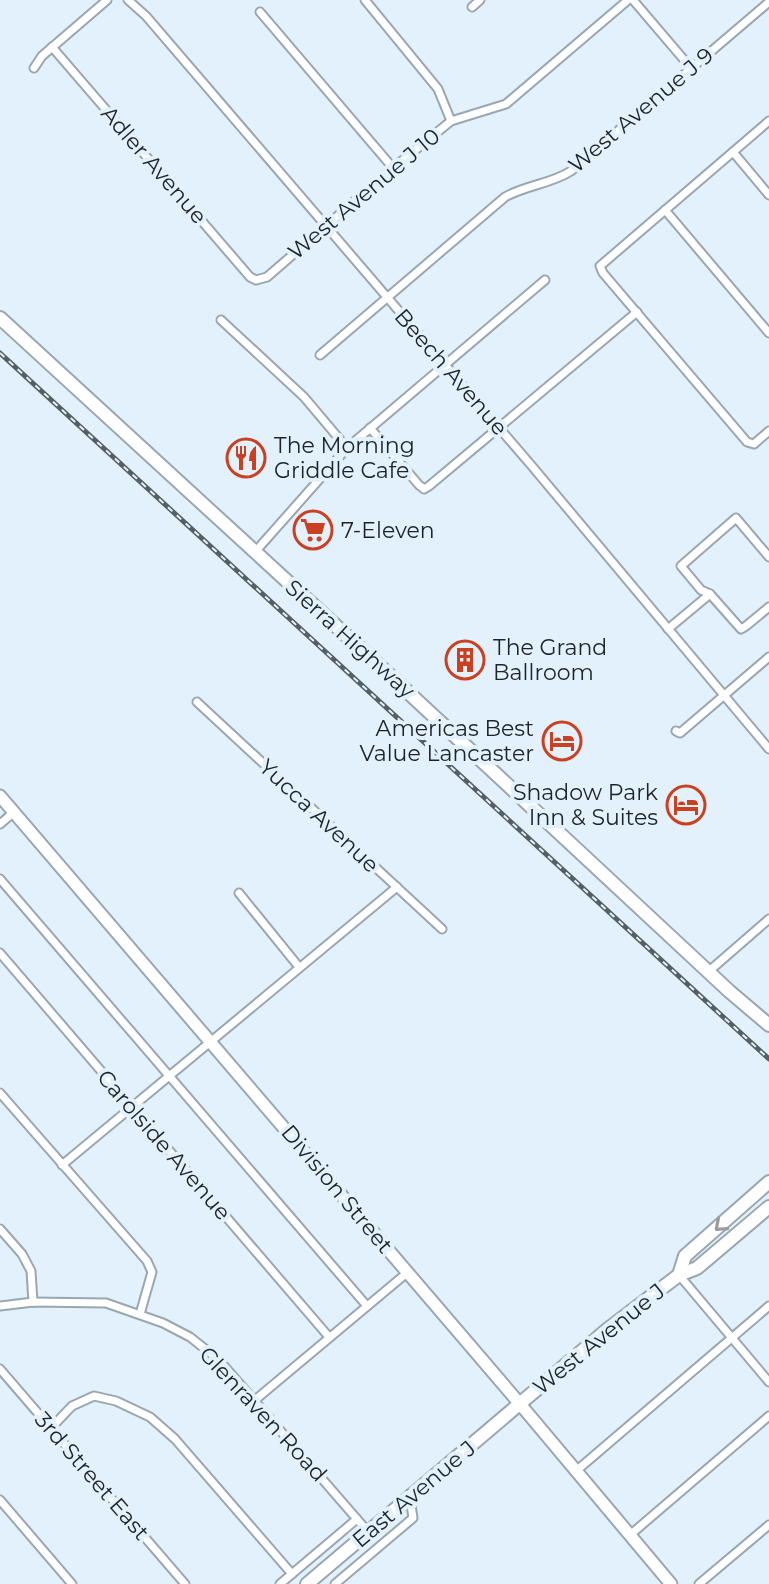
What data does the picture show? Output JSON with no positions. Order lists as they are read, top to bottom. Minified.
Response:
{"streets":{"main road":["Sierra Highway","Division Street","West Avenue J","East Avenue J"],"street":["West Avenue J 9","Adler Avenue","West Avenue J 10","Beech Avenue","Yucca Avenue","Carolside Avenue","Glenraven Road","3rd Street East"]},"crossings":[["West Avenue J 9","Beech Avenue"],["Adler Avenue","West Avenue J 10"],["West Avenue J 10","Beech Avenue"],["Division Street","West Avenue J"],["Division Street","East Avenue J"],["West Avenue J","East Avenue J"],["Glenraven Road","East Avenue J"]],"places":{"restaurant":["The Morning Griddle Cafe"],"supermarket":["7-Eleven"],"building":["The Grand Ballroom"],"hotel":["Americas Best Value Lancaster","Shadow Park Inn & Suites"]}}
